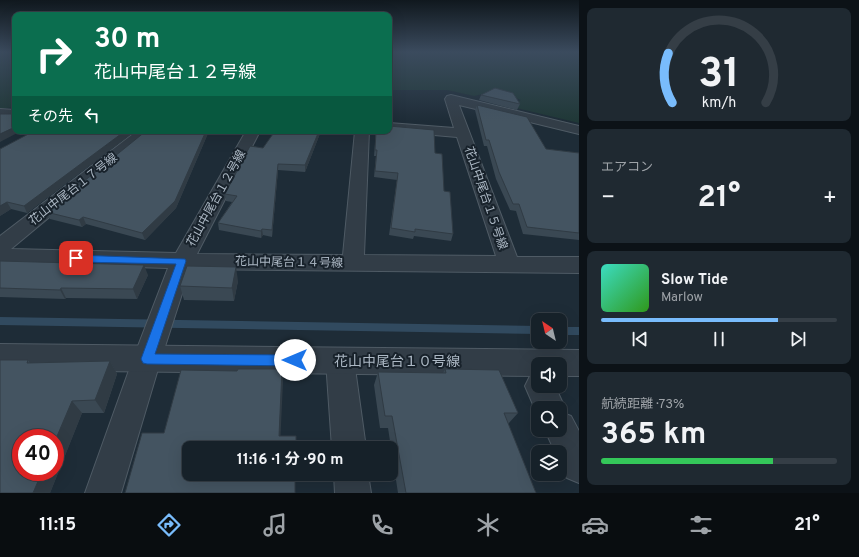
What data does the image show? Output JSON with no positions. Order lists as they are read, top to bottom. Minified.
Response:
{"streets":{"street":["花山中尾台１７号線","花山中尾台１２号線","花山中尾台１５号線","花山中尾台１４号線","花山中尾台１０号線"]},"crossings":[["花山中尾台１２号線","花山中尾台１４号線"],["花山中尾台１２号線","花山中尾台１０号線"],["花山中尾台１５号線","花山中尾台１４号線"]],"north":"top left","page":{"turn":["30 m","花山中尾台１２号線"],"then":"その先","tile":["エアコン",["航続距離 · 73%","365 km"]],"heat":["−","21°","+"],"song":["Slow Tide","Marlow"],"limit":"40","trip":"11:16 · 1 分 · 90 m","tabs":["11:15","21°"],"gauge":["31","km/h"]}}
